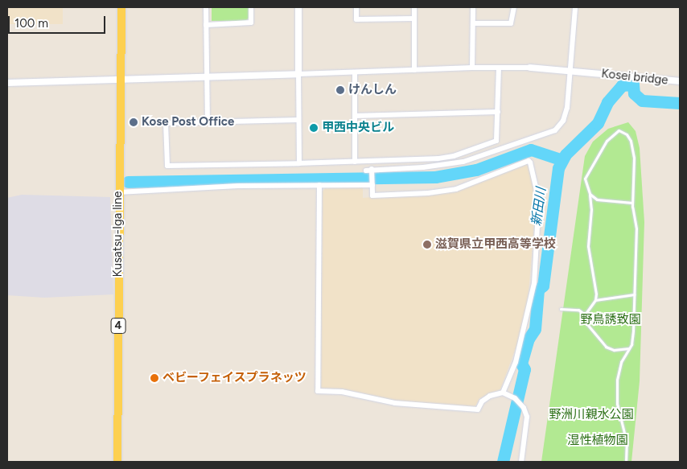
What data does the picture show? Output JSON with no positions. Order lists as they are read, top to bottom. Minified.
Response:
{"streets":{"main road":["Kusatsu-Iga line","4"],"street":["Kosei bridge"]},"water":["新田川"],"parks":["野鳥誘致園","野洲川親水公園","湿性植物園"],"places":["けんしん","Kose Post Office","甲西中央ビル","滋賀県立甲西高等学校","ベビーフェイスプラネッツ"],"scale_bar":"100 m"}
